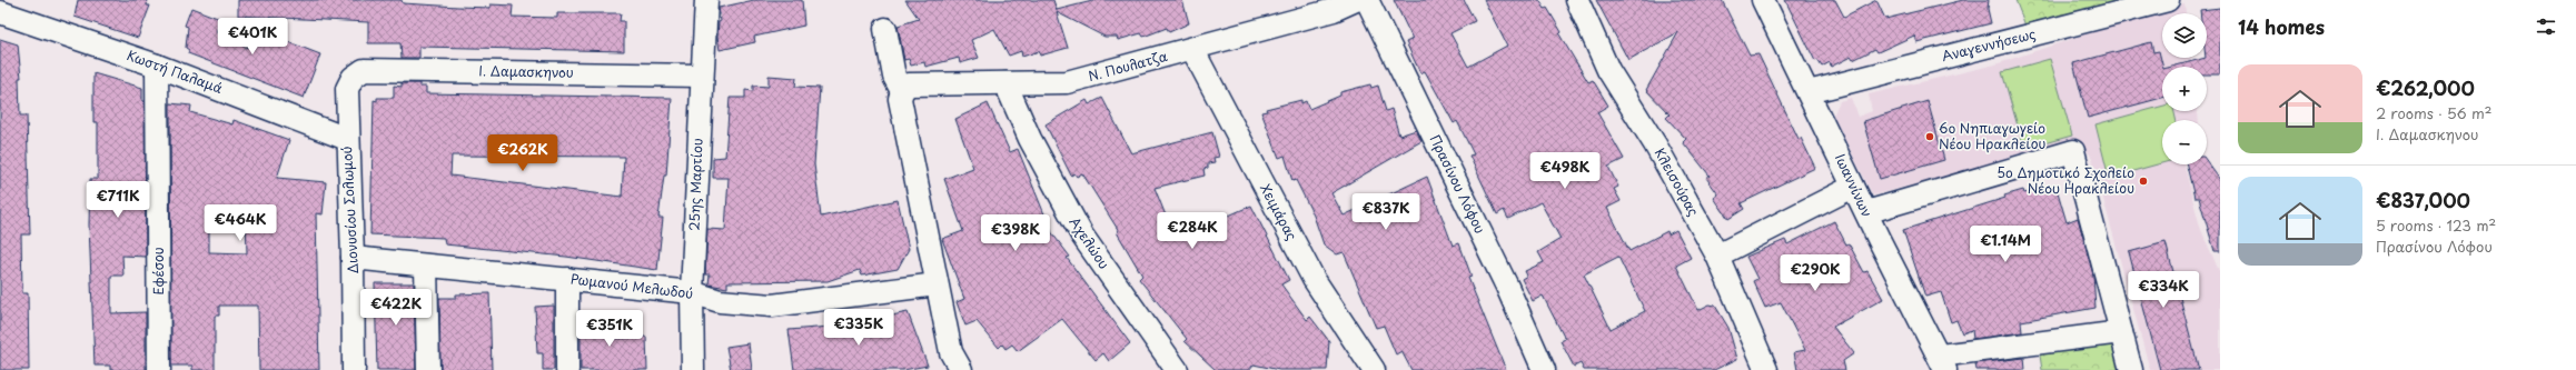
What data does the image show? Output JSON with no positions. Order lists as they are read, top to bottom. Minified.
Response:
{"streets":{"street":["Αναγεννήσεως","Ν. Πουλατζα","Κωστή Παλαμά","Ι. Δαμασκηνου","Κλεισούρας","25ης Μαρτίου","Πρασίνου Λόφου","Ιωαννίνων","Διονυσίου Σολωμού","Χειμάρας","Αχελώου","Εφέσου","Ρωμανού Μελωδού"]},"crossings":[["Αναγεννήσεως","Ιωαννίνων"],["Ν. Πουλατζα","Χειμάρας"],["Ν. Πουλατζα","Αχελώου"],["Κωστή Παλαμά","Διονυσίου Σολωμού"],["Κωστή Παλαμά","Εφέσου"],["Ι. Δαμασκηνου","25ης Μαρτίου"],["Ι. Δαμασκηνου","Διονυσίου Σολωμού"],["25ης Μαρτίου","Ρωμανού Μελωδού"],["Διονυσίου Σολωμού","Ρωμανού Μελωδού"]],"places":["6ο Νηπιαγωγείο Νέου Ηρακλείου","5ο Δημοτικό Σχολείο Νέου Ηρακλείου"],"page":{"heading":"14 homes","map_buttons":["+","−"],"price":["€401K","€262K","€498K","€711K","€837K","€464K","€284K","€398K","€1.14M","€290K","€334K","€422K","€335K","€351K"],"list":[{"name":"€262,000","note":"2 rooms · 56 m² · Ι. Δαμασκηνου"},{"name":"€837,000","note":"5 rooms · 123 m² · Πρασίνου Λόφου"}]}}
